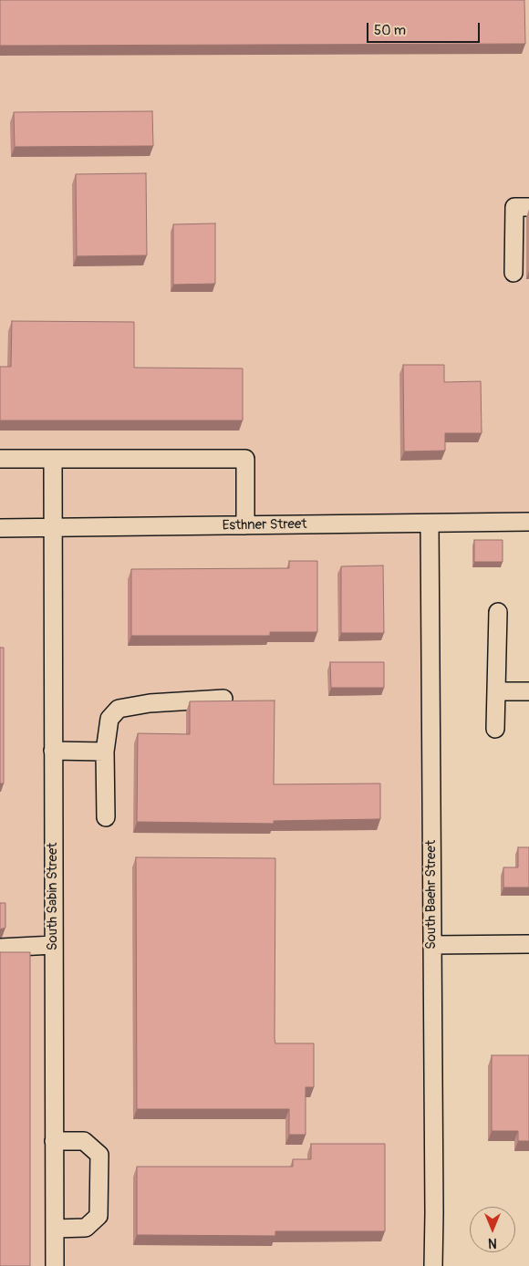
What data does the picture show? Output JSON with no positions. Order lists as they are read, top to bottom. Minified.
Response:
{"streets":{"street":["Esthner Street","South Baehr Street","South Sabin Street"]},"crossings":[["Esthner Street","South Baehr Street"],["Esthner Street","South Sabin Street"]],"scale_bar":"50 m","north":"bottom"}
